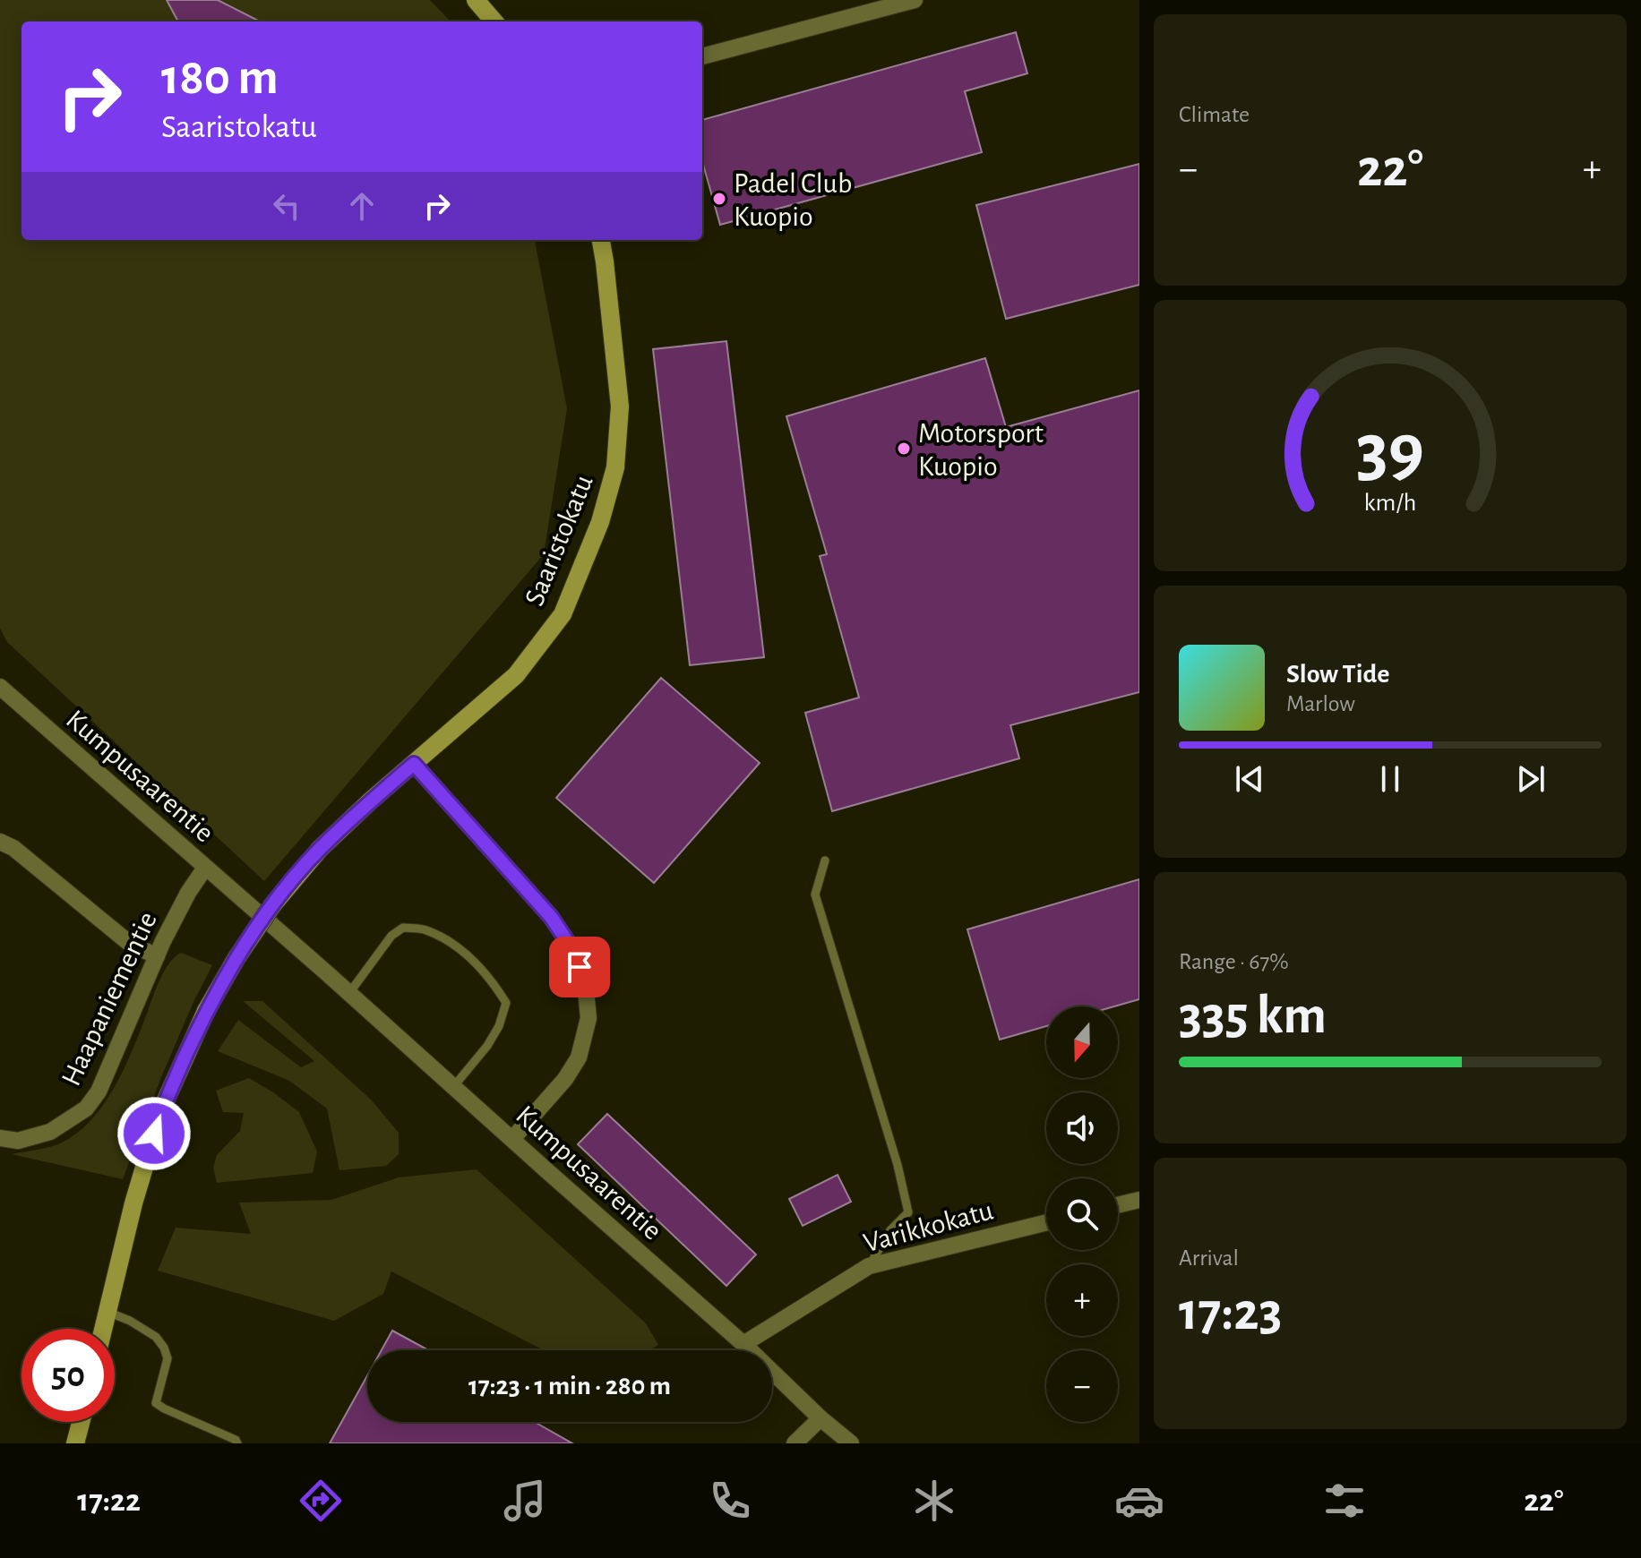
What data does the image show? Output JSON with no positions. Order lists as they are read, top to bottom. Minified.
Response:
{"streets":{"main road":["Saaristokatu"],"street":["Kumpusaarentie","Haapaniementie","Varikkokatu"]},"crossings":[["Kumpusaarentie","Haapaniementie"],["Kumpusaarentie","Varikkokatu"]],"places":["Padel Club Kuopio","Motorsport Kuopio"],"north":"bottom","page":{"tile":["Climate",["Range · 67%","335 km"],["Arrival","17:23"]],"turn":["180 m","Saaristokatu"],"heat":["−","22°","+"],"song":["Slow Tide","Marlow"],"map_buttons":["+","−"],"limit":"50","trip":"17:23 · 1 min · 280 m","tabs":["17:22","22°"],"gauge":["39","km/h"]}}
